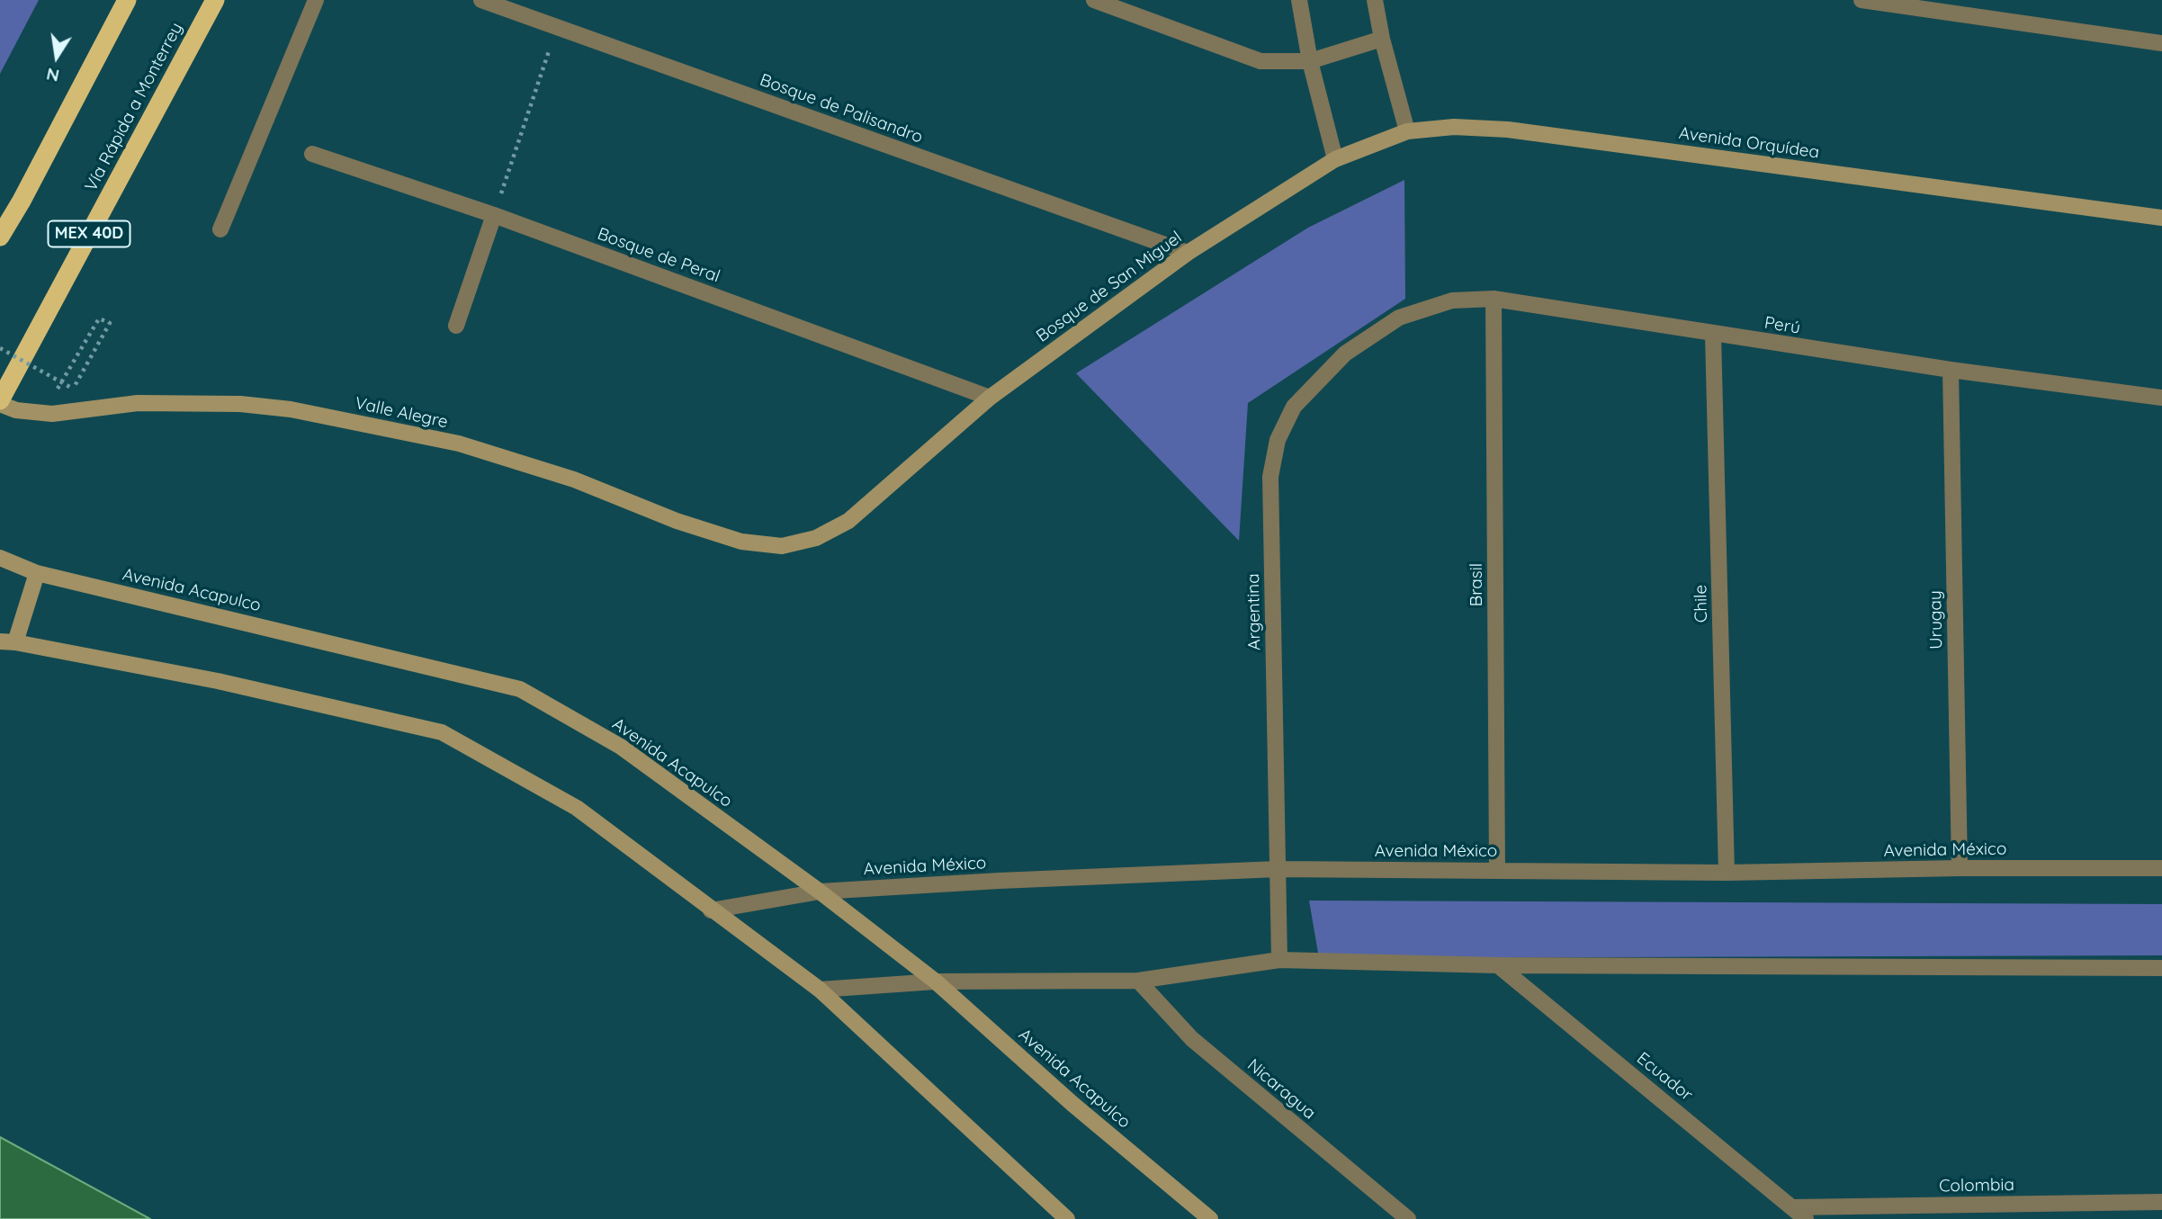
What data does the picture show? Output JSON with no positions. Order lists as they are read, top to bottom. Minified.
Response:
{"streets":{"highway":["Vía Rápida a Monterrey","MEX 40D"],"street":["Bosque de Palisandro","Avenida Orquídea","Bosque de Peral","Bosque de San Miguel","Perú","Valle Alegre","Brasil","Avenida Acapulco","Chile","Argentina","Urugay","Avenida México","Ecuador","Nicaragua","Colombia"]},"crossings":[["Vía Rápida a Monterrey","Valle Alegre"],["Bosque de Palisandro","Bosque de San Miguel"],["Avenida Orquídea","Bosque de San Miguel"],["Bosque de Peral","Bosque de San Miguel"],["Bosque de San Miguel","Valle Alegre"],["Perú","Brasil"],["Perú","Chile"],["Perú","Argentina"],["Perú","Urugay"],["Brasil","Avenida México"],["Avenida Acapulco","Avenida México"],["Chile","Avenida México"],["Argentina","Avenida México"],["Urugay","Avenida México"],["Ecuador","Colombia"]],"north":"bottom"}
